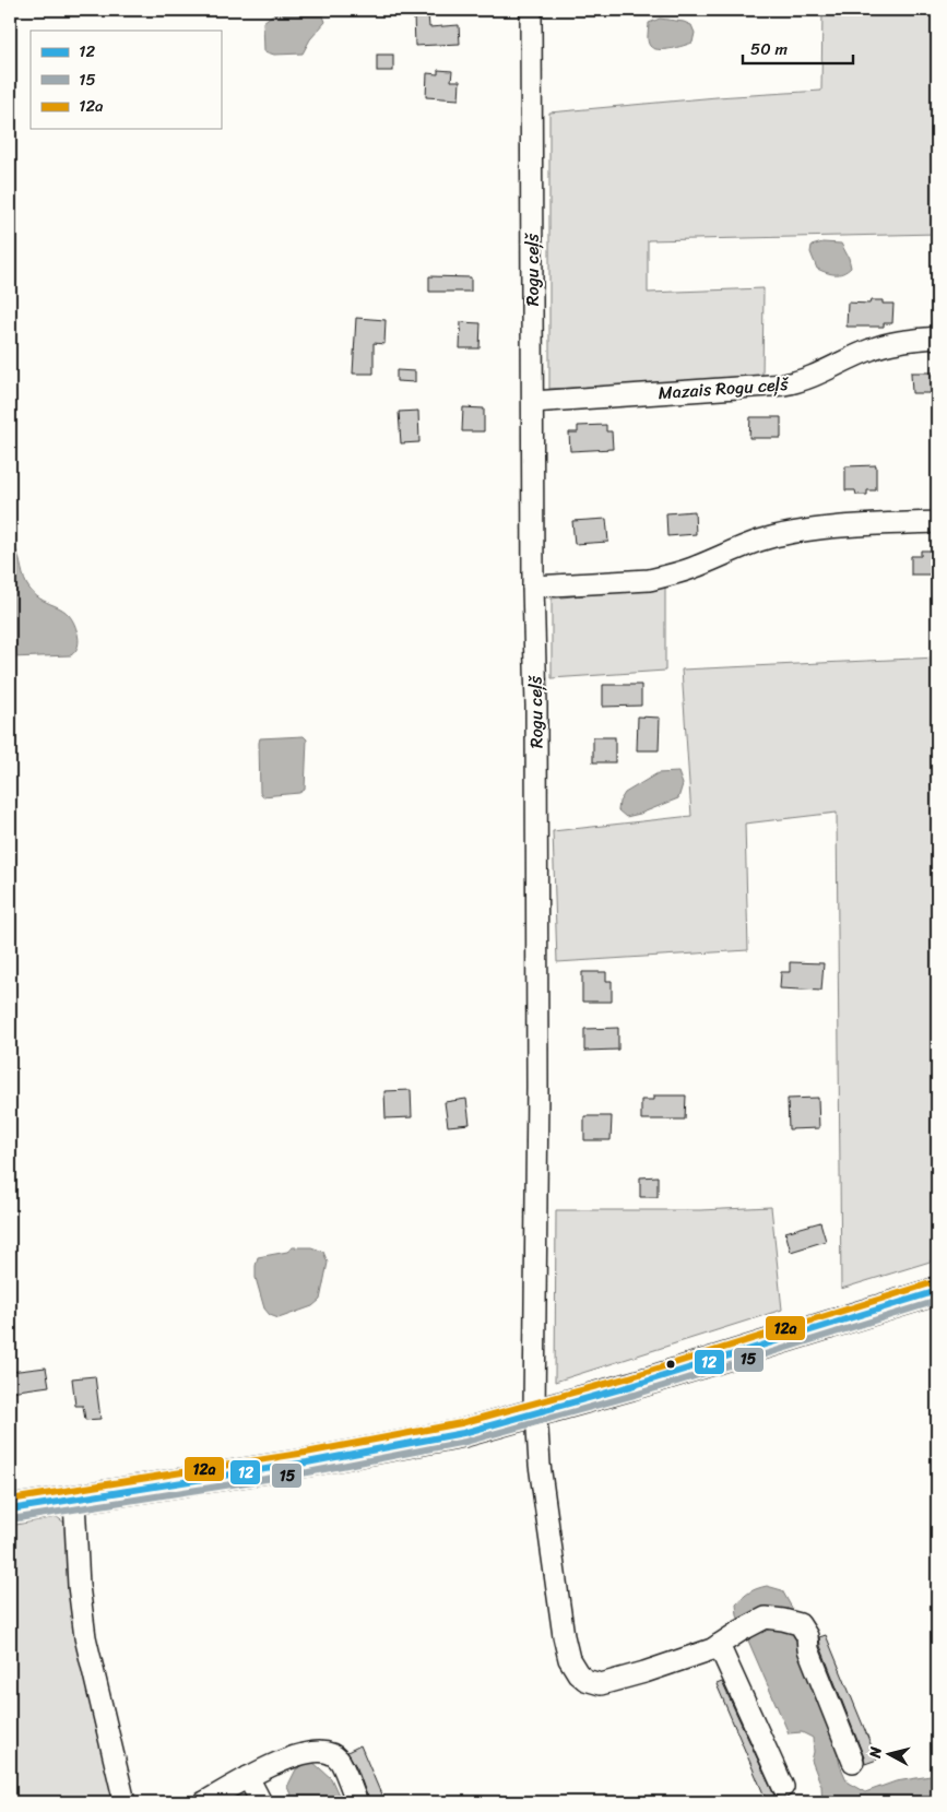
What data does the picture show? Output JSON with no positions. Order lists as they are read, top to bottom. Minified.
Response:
{"streets":{"street":["Rogu ceļš","Mazais Rogu ceļš"]},"crossings":[["Rogu ceļš","Mazais Rogu ceļš"]],"lines":["transit line 12a","transit line 12","transit line 15"],"legend":["12","15","12a"],"scale_bar":"50 m","north":"left"}
